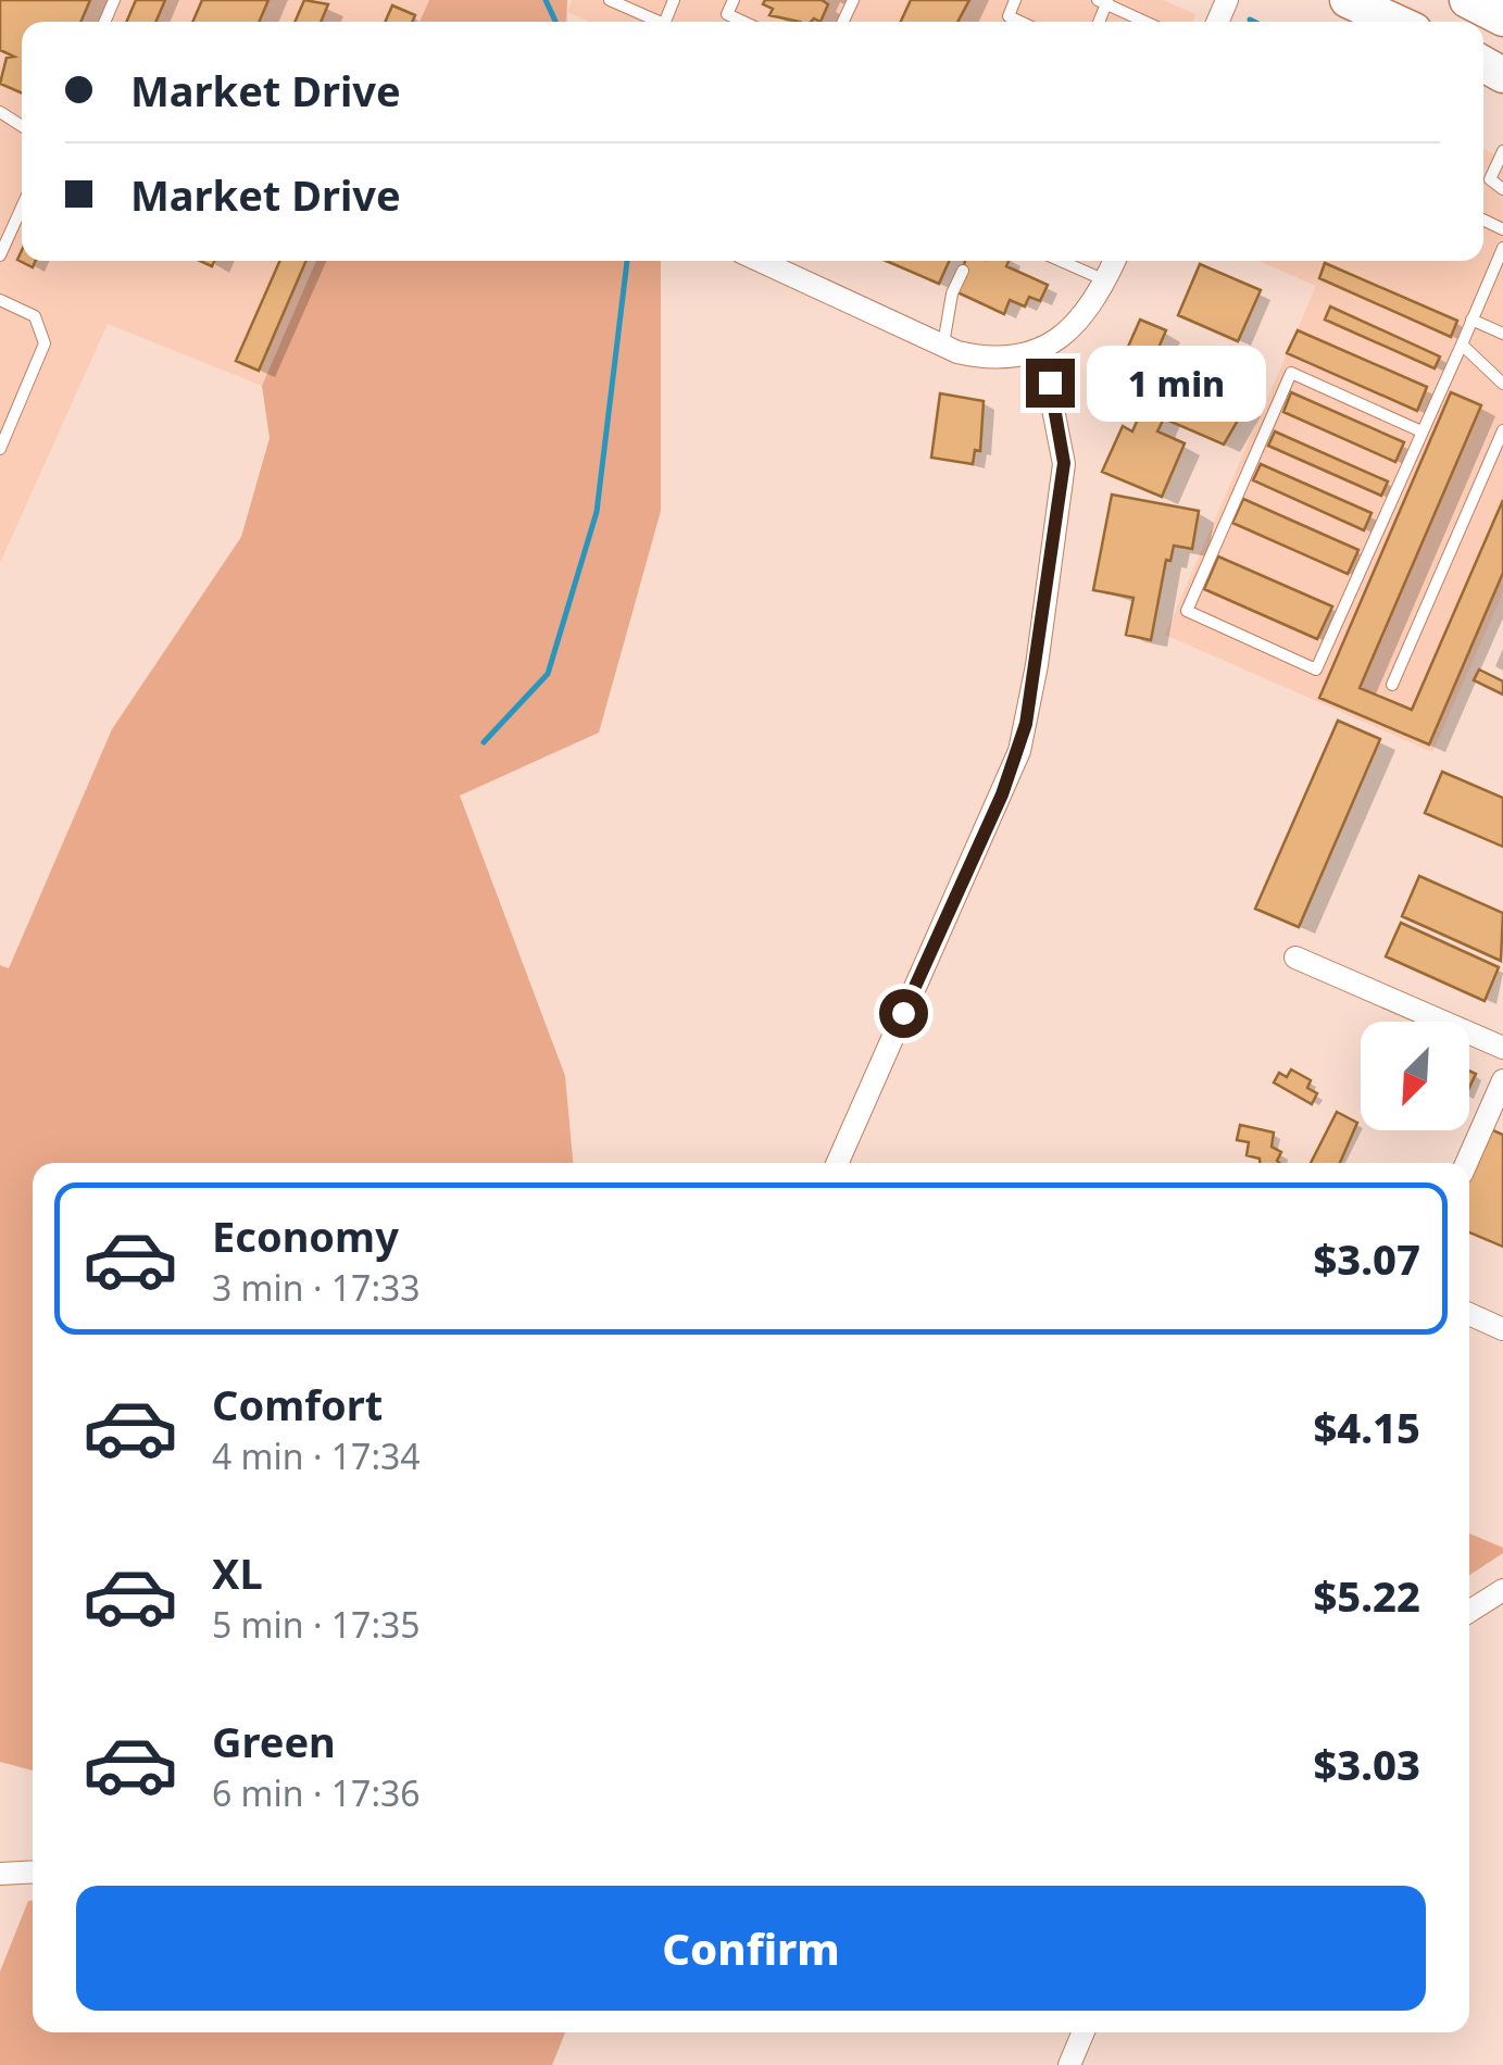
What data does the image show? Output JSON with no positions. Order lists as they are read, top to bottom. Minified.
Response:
{"north":"bottom left","page":{"banner":["Market Drive","Market Drive"],"bubble":"1 min","list":[{"name":"Economy","note":"3 min · 17:33","value":"$3.07"},{"name":"Comfort","note":"4 min · 17:34","value":"$4.15"},{"name":"XL","note":"5 min · 17:35","value":"$5.22"},{"name":"Green","note":"6 min · 17:36","value":"$3.03"}],"buttons":"Confirm"}}
